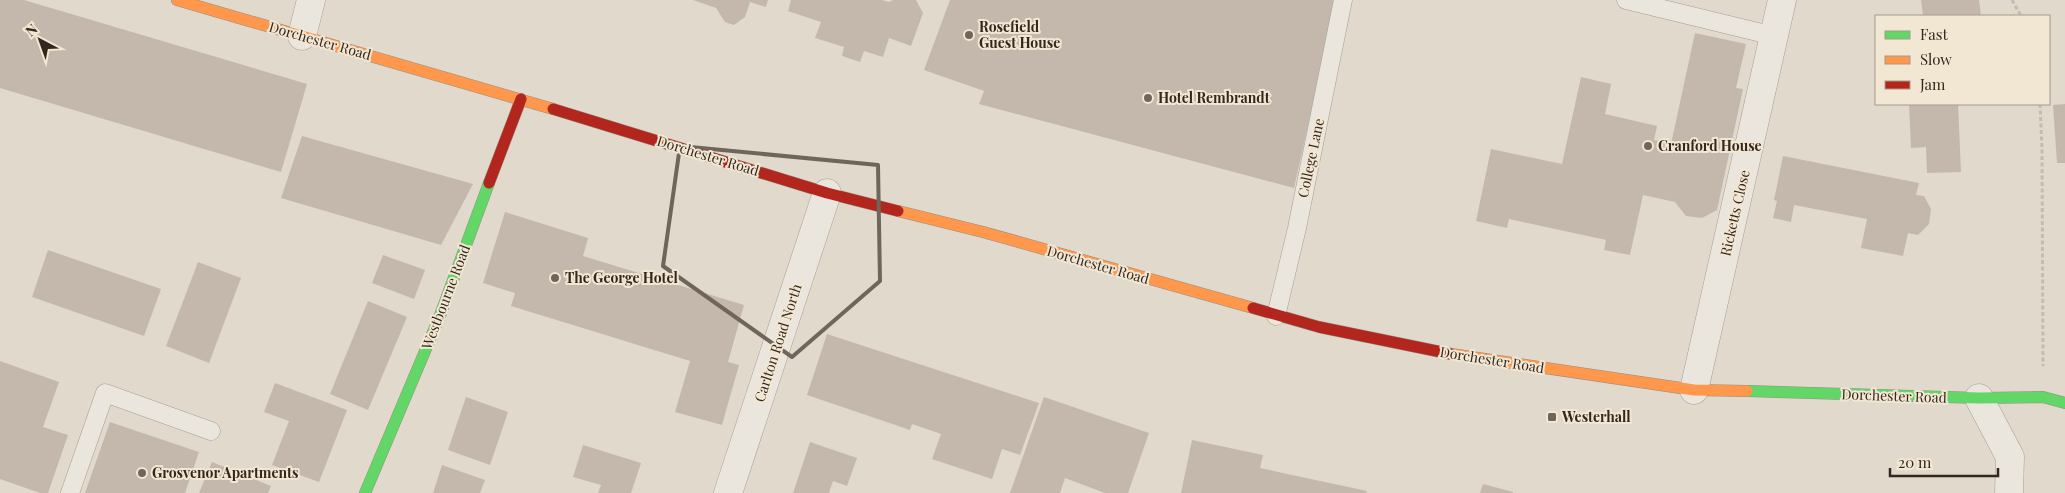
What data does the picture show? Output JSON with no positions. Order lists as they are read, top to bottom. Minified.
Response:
{"streets":{"main road":["Dorchester Road","Westbourne Road"],"street":["Ricketts Close","Carlton Road North"],"lane":["College Lane"]},"crossings":[["Dorchester Road","College Lane"],["Dorchester Road","Ricketts Close"],["Dorchester Road","Westbourne Road"],["Dorchester Road","Carlton Road North"]],"places":{"other":["Rosefield Guest House","Hotel Rembrandt","Cranford House","The George Hotel","Grosvenor Apartments"],"transit":["Westerhall"]},"legend":["Fast","Slow","Jam"],"scale_bar":"20 m","north":"top left"}
